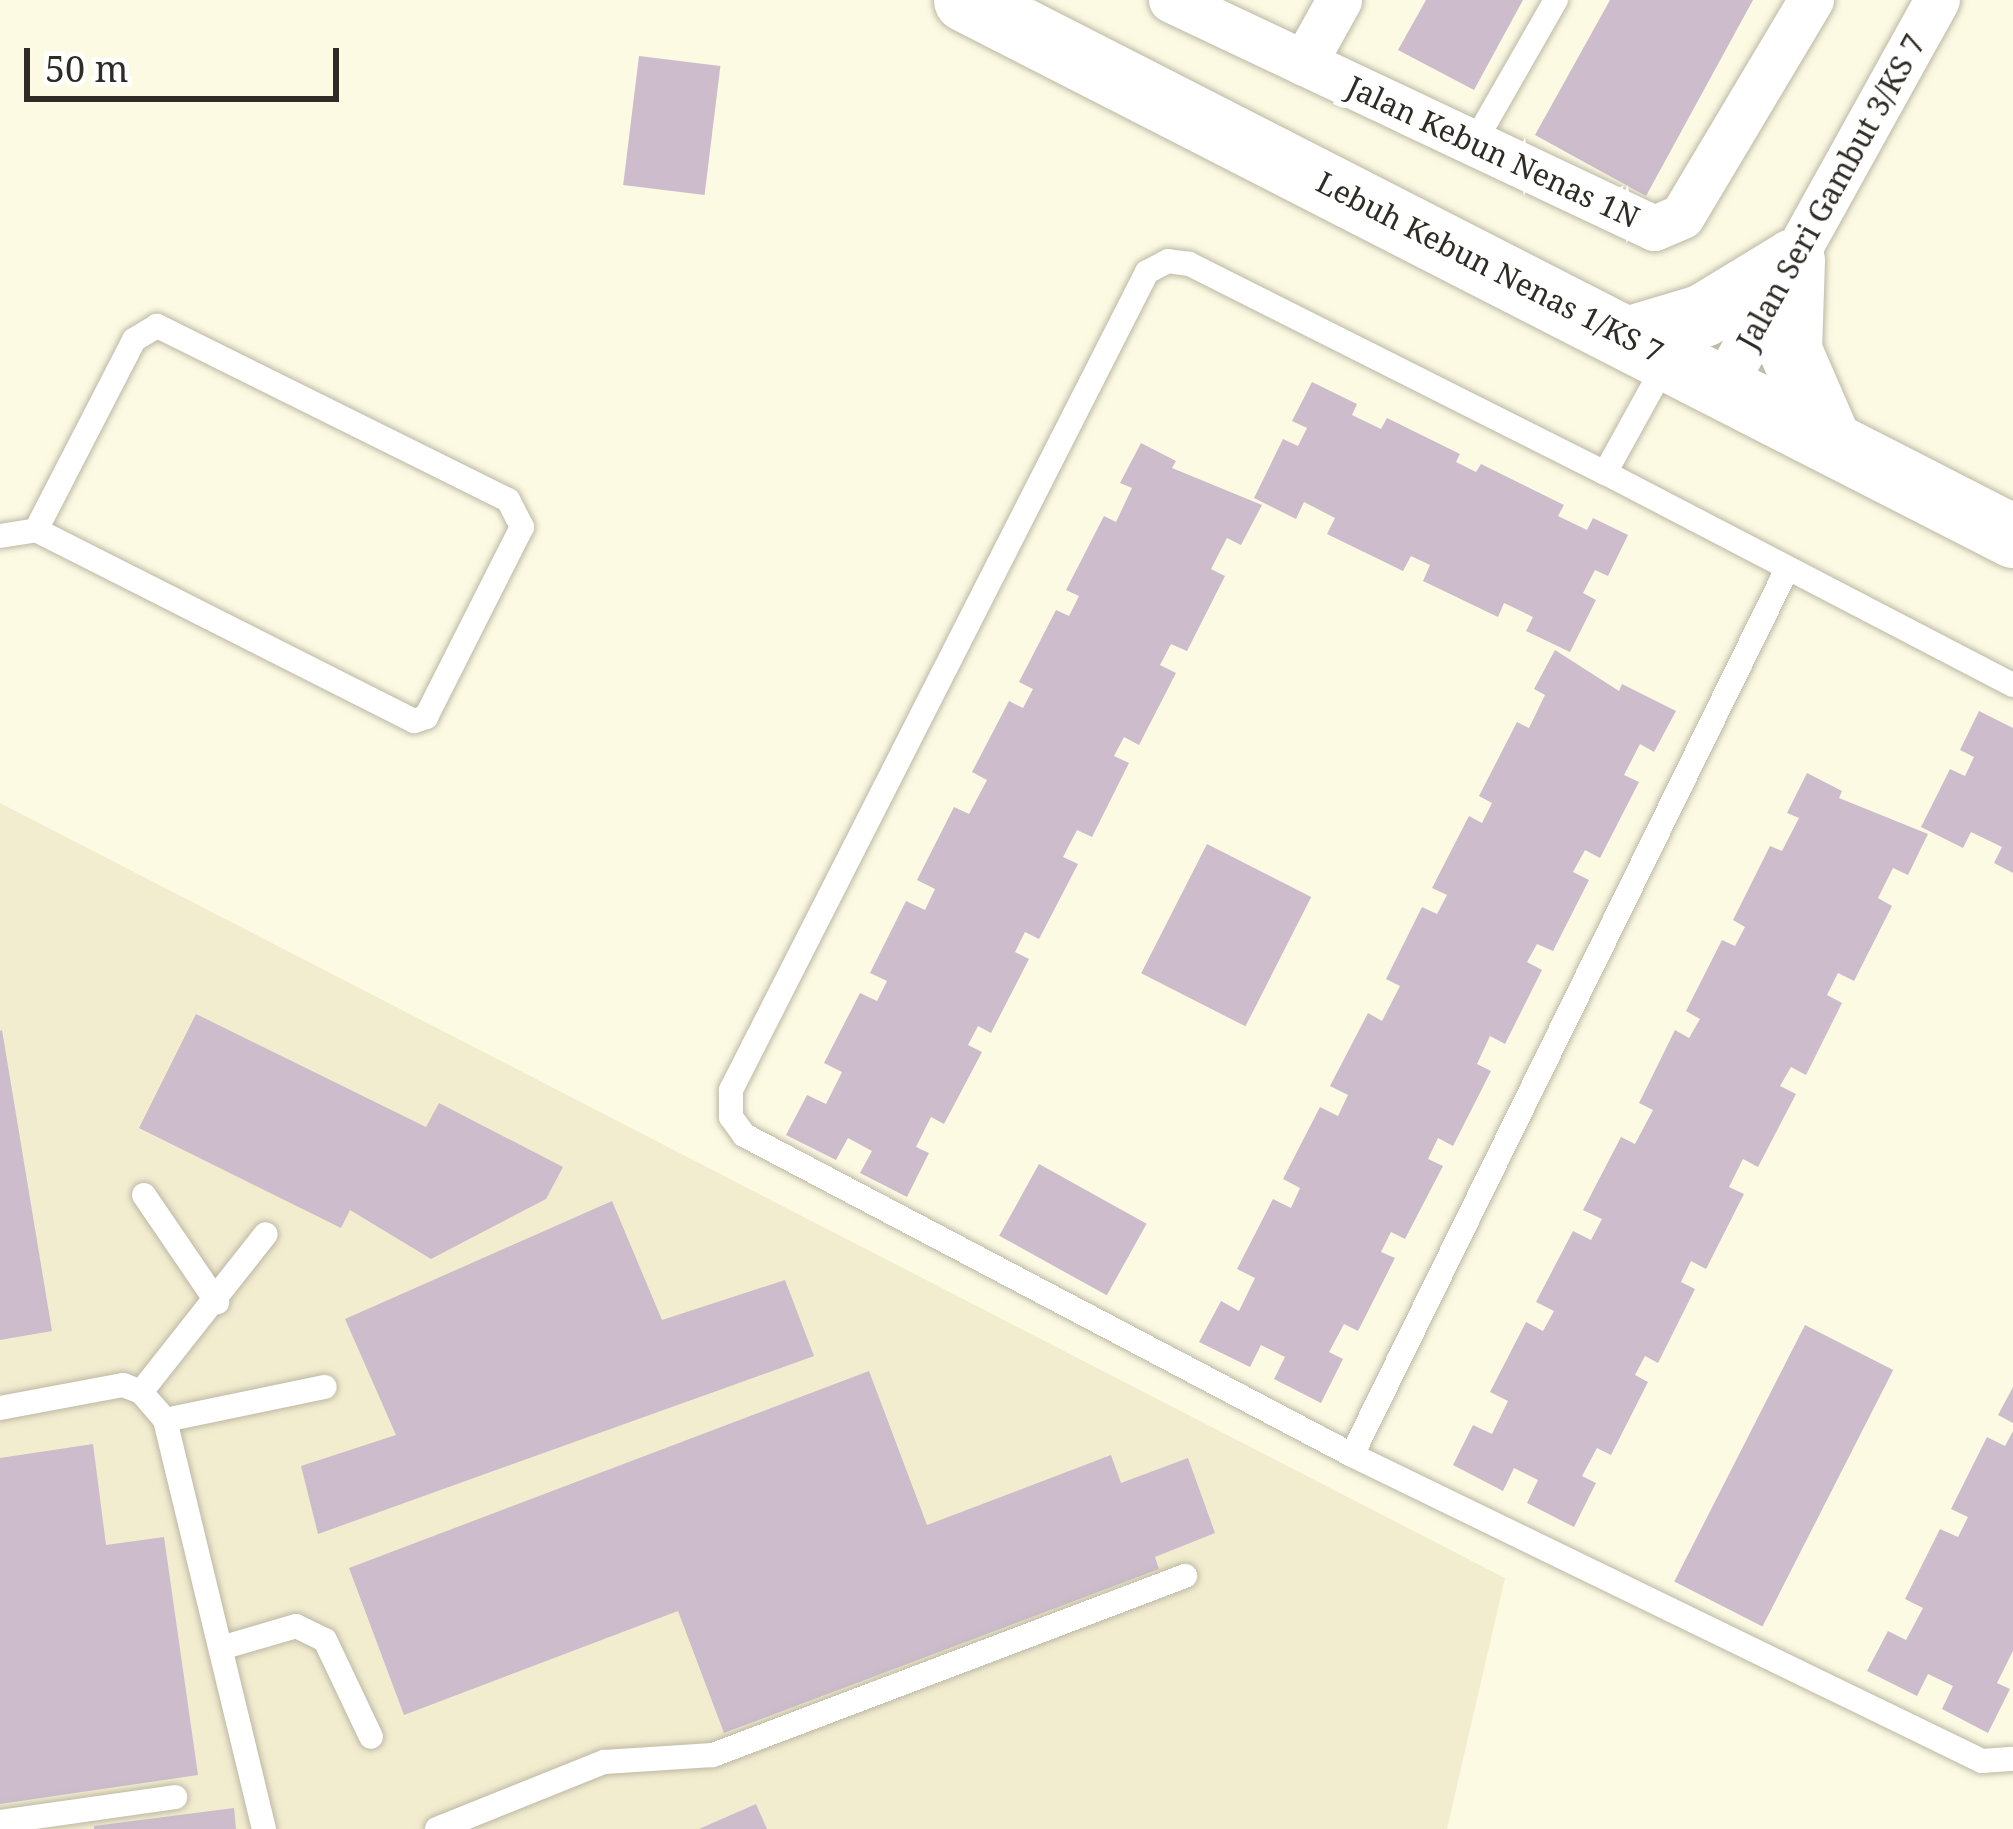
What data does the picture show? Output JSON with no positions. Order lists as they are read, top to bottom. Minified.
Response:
{"streets":{"street":["Jalan Kebun Nenas 1N","Jalan Seri Gambut 3/KS 7","Lebuh Kebun Nenas 1/KS 7"]},"crossings":[["Jalan Seri Gambut 3/KS 7","Lebuh Kebun Nenas 1/KS 7"]],"scale_bar":"50 m"}
